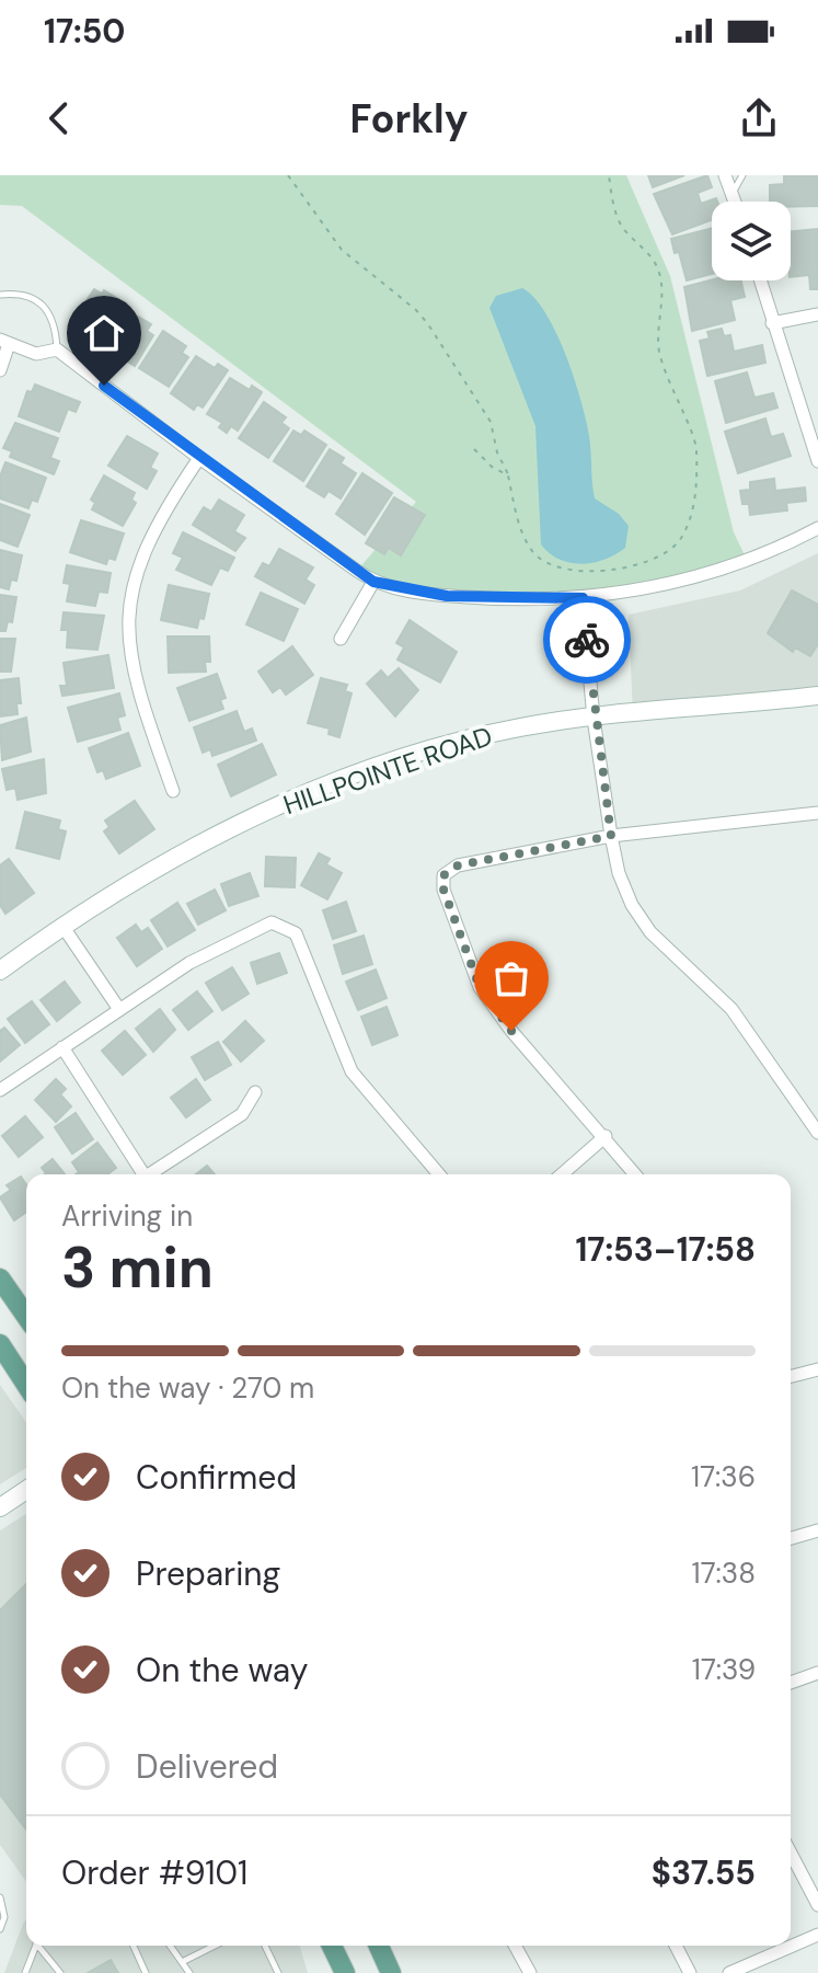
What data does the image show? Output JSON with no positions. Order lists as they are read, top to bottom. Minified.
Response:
{"streets":{"street":["HILLPOINTE ROAD"]},"page":{"status":"17:50","header":"Forkly","heading":["3 min","Arriving in","17:53–17:58"],"panel":["Order #9101","$37.55"],"bar":"On the way · 270 m","list":[["Confirmed","17:36"],["Preparing","17:38"],["On the way","17:39"],"Delivered"]}}
